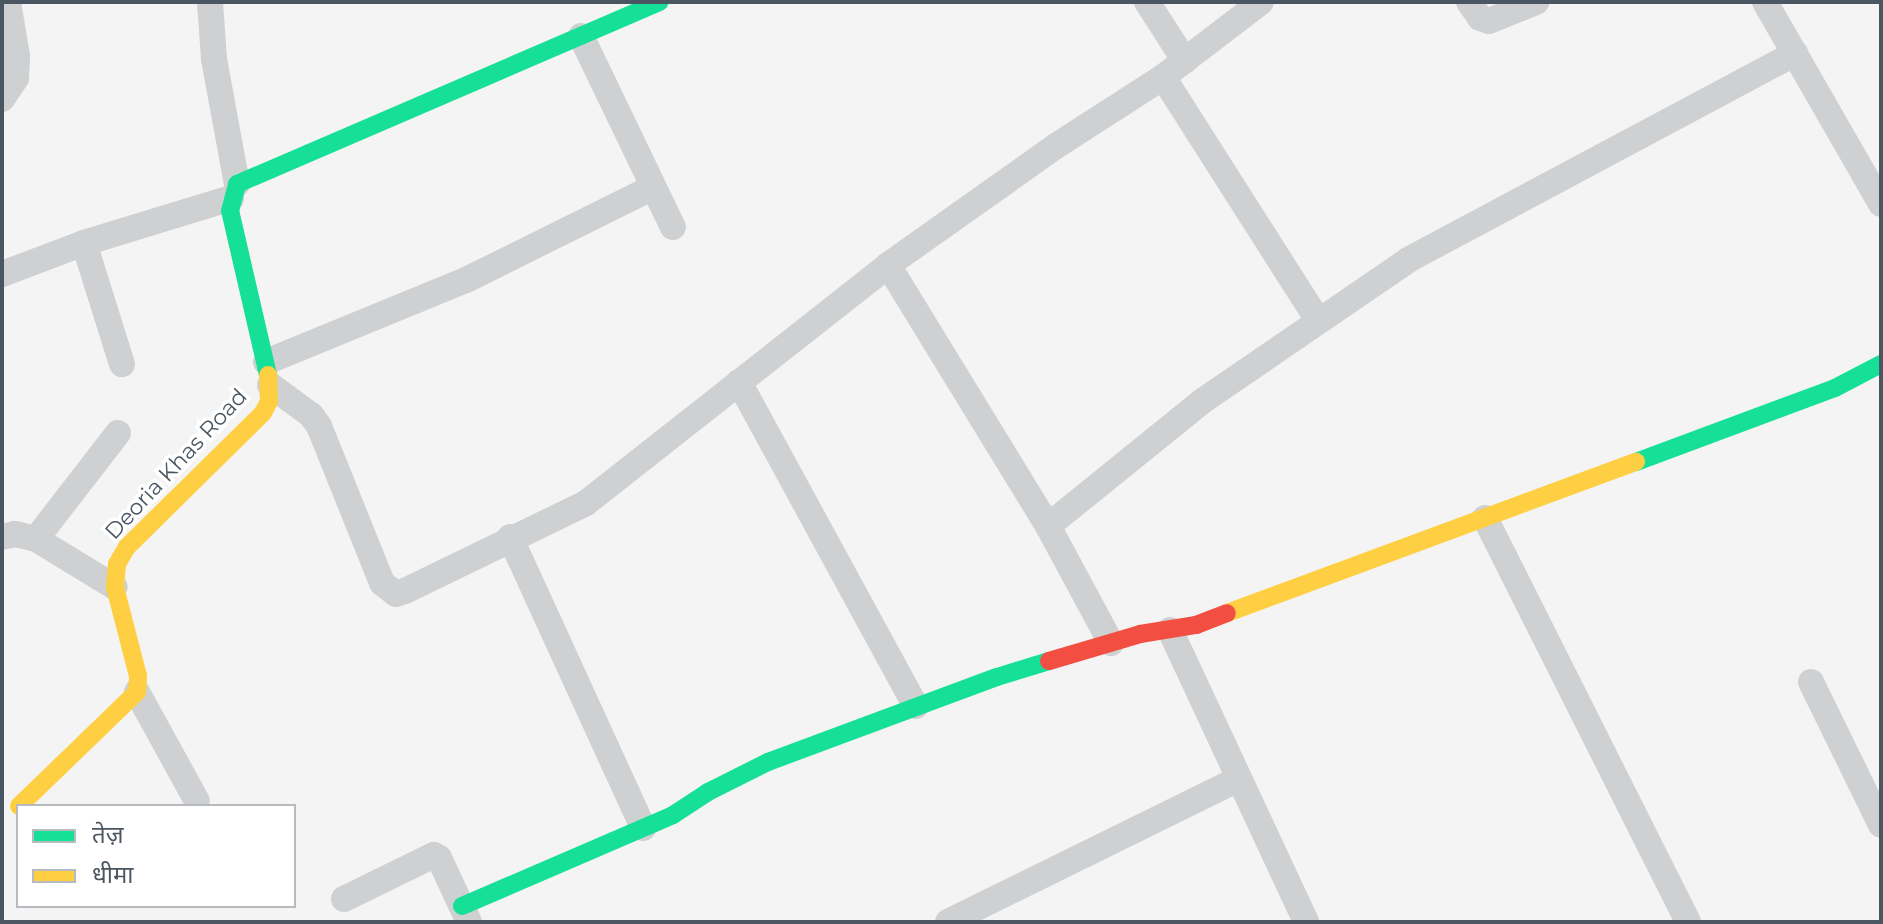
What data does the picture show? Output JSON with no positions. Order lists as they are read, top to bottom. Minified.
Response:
{"streets":{"street":["Deoria Khas Road"]},"legend":["तेज़","धीमा"]}
